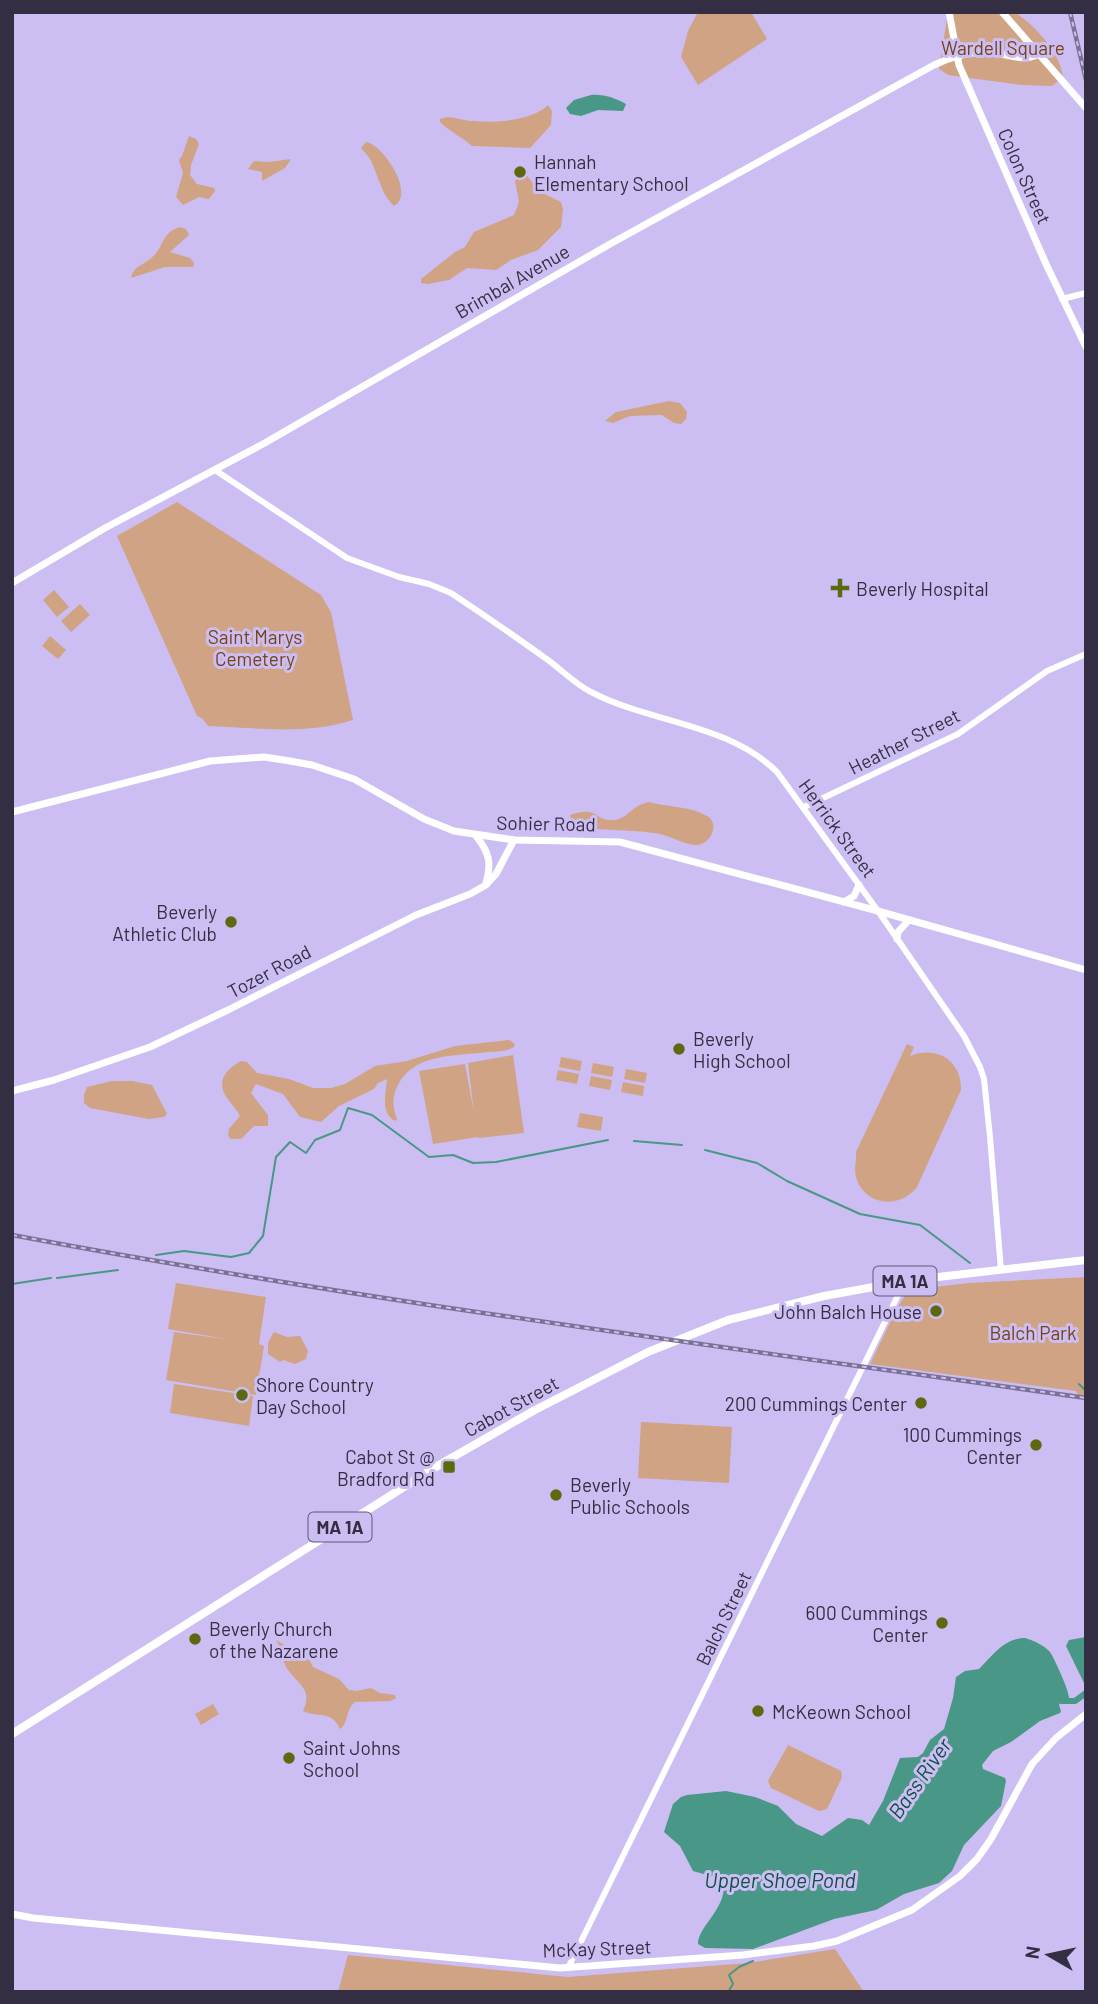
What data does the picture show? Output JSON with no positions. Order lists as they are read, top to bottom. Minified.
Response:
{"streets":{"highway":["MA 1A","Cabot Street"],"main road":["Colon Street","Brimbal Avenue","Sohier Road","Tozer Road","McKay Street"],"street":["Heather Street","Herrick Street","Balch Street"]},"crossings":[["Colon Street","Brimbal Avenue"],["Brimbal Avenue","Herrick Street"],["Heather Street","Herrick Street"],["Sohier Road","Herrick Street"],["Herrick Street","Cabot Street"],["Cabot Street","Balch Street"],["Balch Street","McKay Street"]],"water":["Bass River","Upper Shoe Pond"],"parks":["Wardell Square","Saint Marys Cemetery","Balch Park"],"places":{"other":["Hannah Elementary School","Beverly Athletic Club","Beverly High School","John Balch House","Shore Country Day School","200 Cummings Center","100 Cummings Center","Beverly Public Schools","600 Cummings Center","Beverly Church of the Nazarene","McKeown School","Saint Johns School"],"health":["Beverly Hospital"],"transit":["Cabot St @ Bradford Rd"]},"north":"left"}
